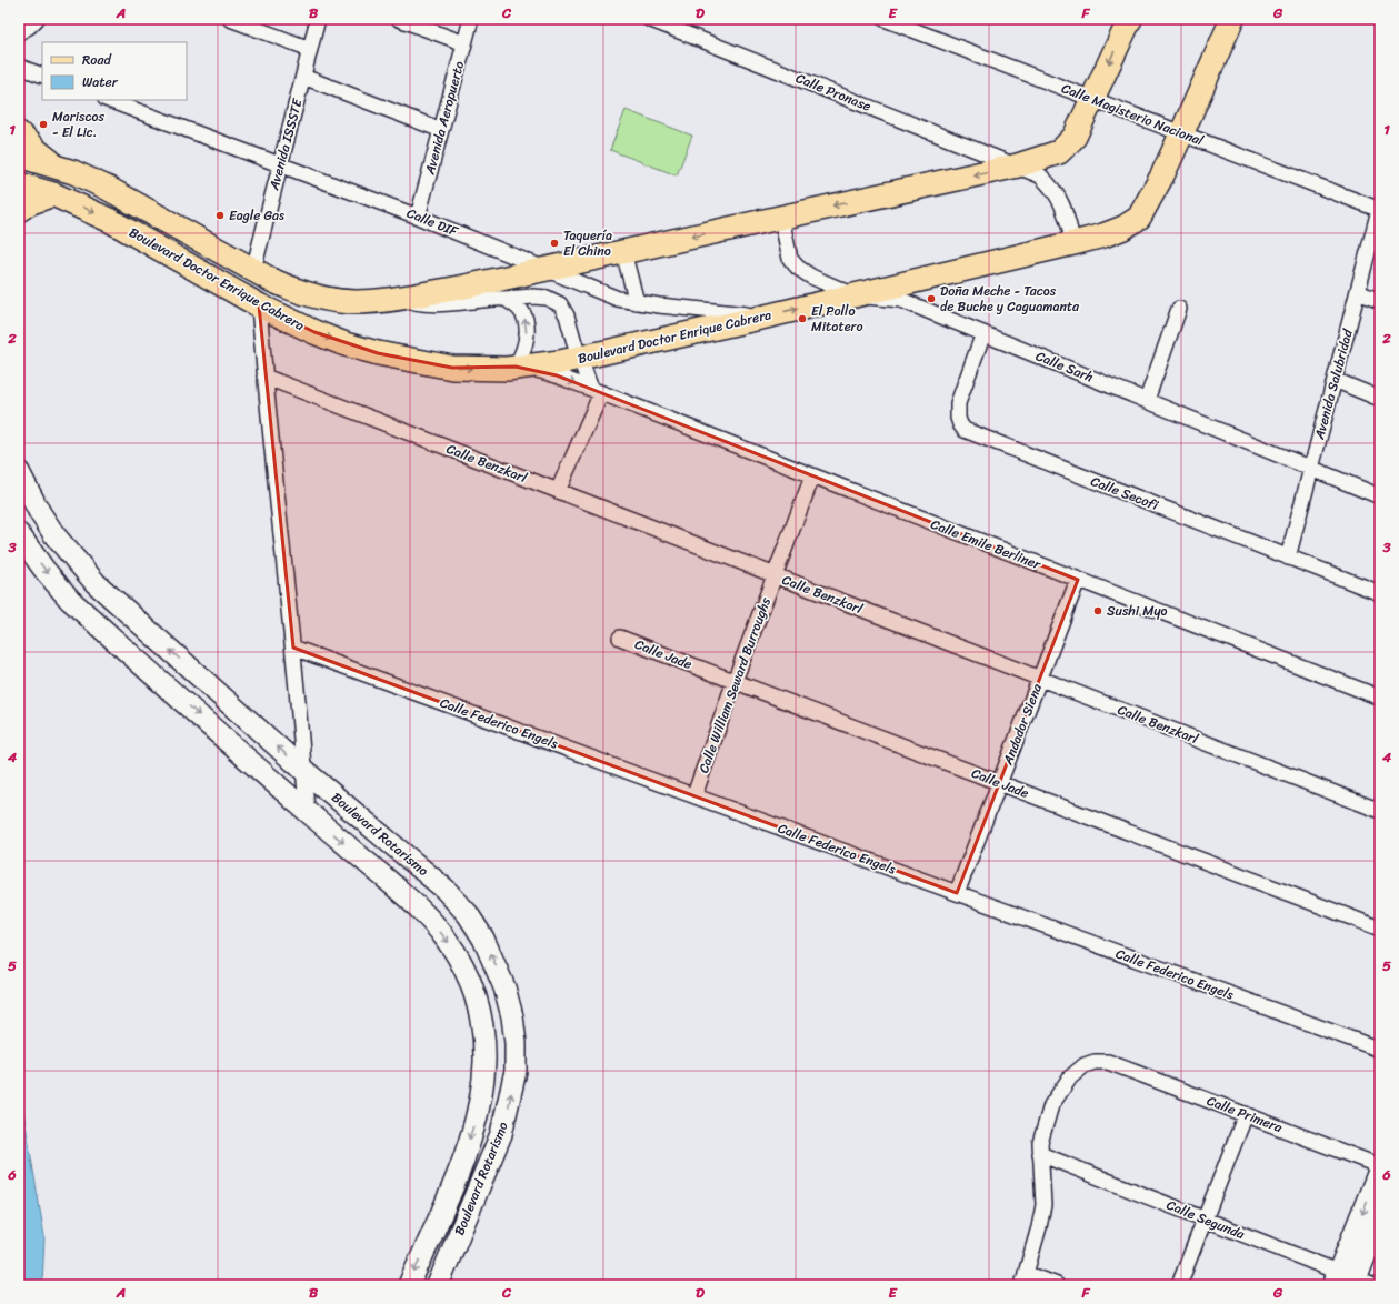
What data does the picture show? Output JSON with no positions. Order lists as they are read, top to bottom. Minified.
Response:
{"streets":{"main road":["Boulevard Doctor Enrique Cabrera"],"street":["Calle Pronase","Calle Magisterio Nacional","Avenida Aeropuerto","Avenida ISSSTE","Calle DIF","Calle Sarh","Avenida Salubridad","Calle Benzkarl","Calle Secofi","Calle Emile Berliner","Calle Jade","Calle William Seward Burroughs","Calle Federico Engels","Andador Siena","Boulevard Rotarismo","Calle Primera","Calle Segunda"]},"crossings":[["Calle Pronase","Boulevard Doctor Enrique Cabrera"],["Calle Magisterio Nacional","Boulevard Doctor Enrique Cabrera"],["Calle Magisterio Nacional","Avenida Salubridad"],["Avenida Aeropuerto","Calle DIF"],["Avenida ISSSTE","Calle DIF"],["Avenida ISSSTE","Boulevard Doctor Enrique Cabrera"],["Calle DIF","Boulevard Doctor Enrique Cabrera"],["Boulevard Doctor Enrique Cabrera","Calle Sarh"],["Boulevard Doctor Enrique Cabrera","Calle Emile Berliner"],["Calle Sarh","Avenida Salubridad"],["Calle Sarh","Calle Secofi"],["Avenida Salubridad","Calle Secofi"],["Calle Benzkarl","Calle William Seward Burroughs"],["Calle Benzkarl","Andador Siena"],["Calle Emile Berliner","Calle William Seward Burroughs"],["Calle Emile Berliner","Andador Siena"],["Calle Jade","Calle William Seward Burroughs"],["Calle Jade","Andador Siena"],["Calle William Seward Burroughs","Calle Federico Engels"],["Calle Federico Engels","Andador Siena"],["Calle Primera","Calle Segunda"]],"places":["Mariscos - El Lic.","Eagle Gas","Taquería El Chino","Doña Meche - Tacos de Buche y Caguamanta","El Pollo Mitotero","Sushi Myo"],"legend":["Road","Water"],"grid":{"columns":["A","B","C","D","E","F","G"],"rows":["1","2","3","4","5","6"]}}
